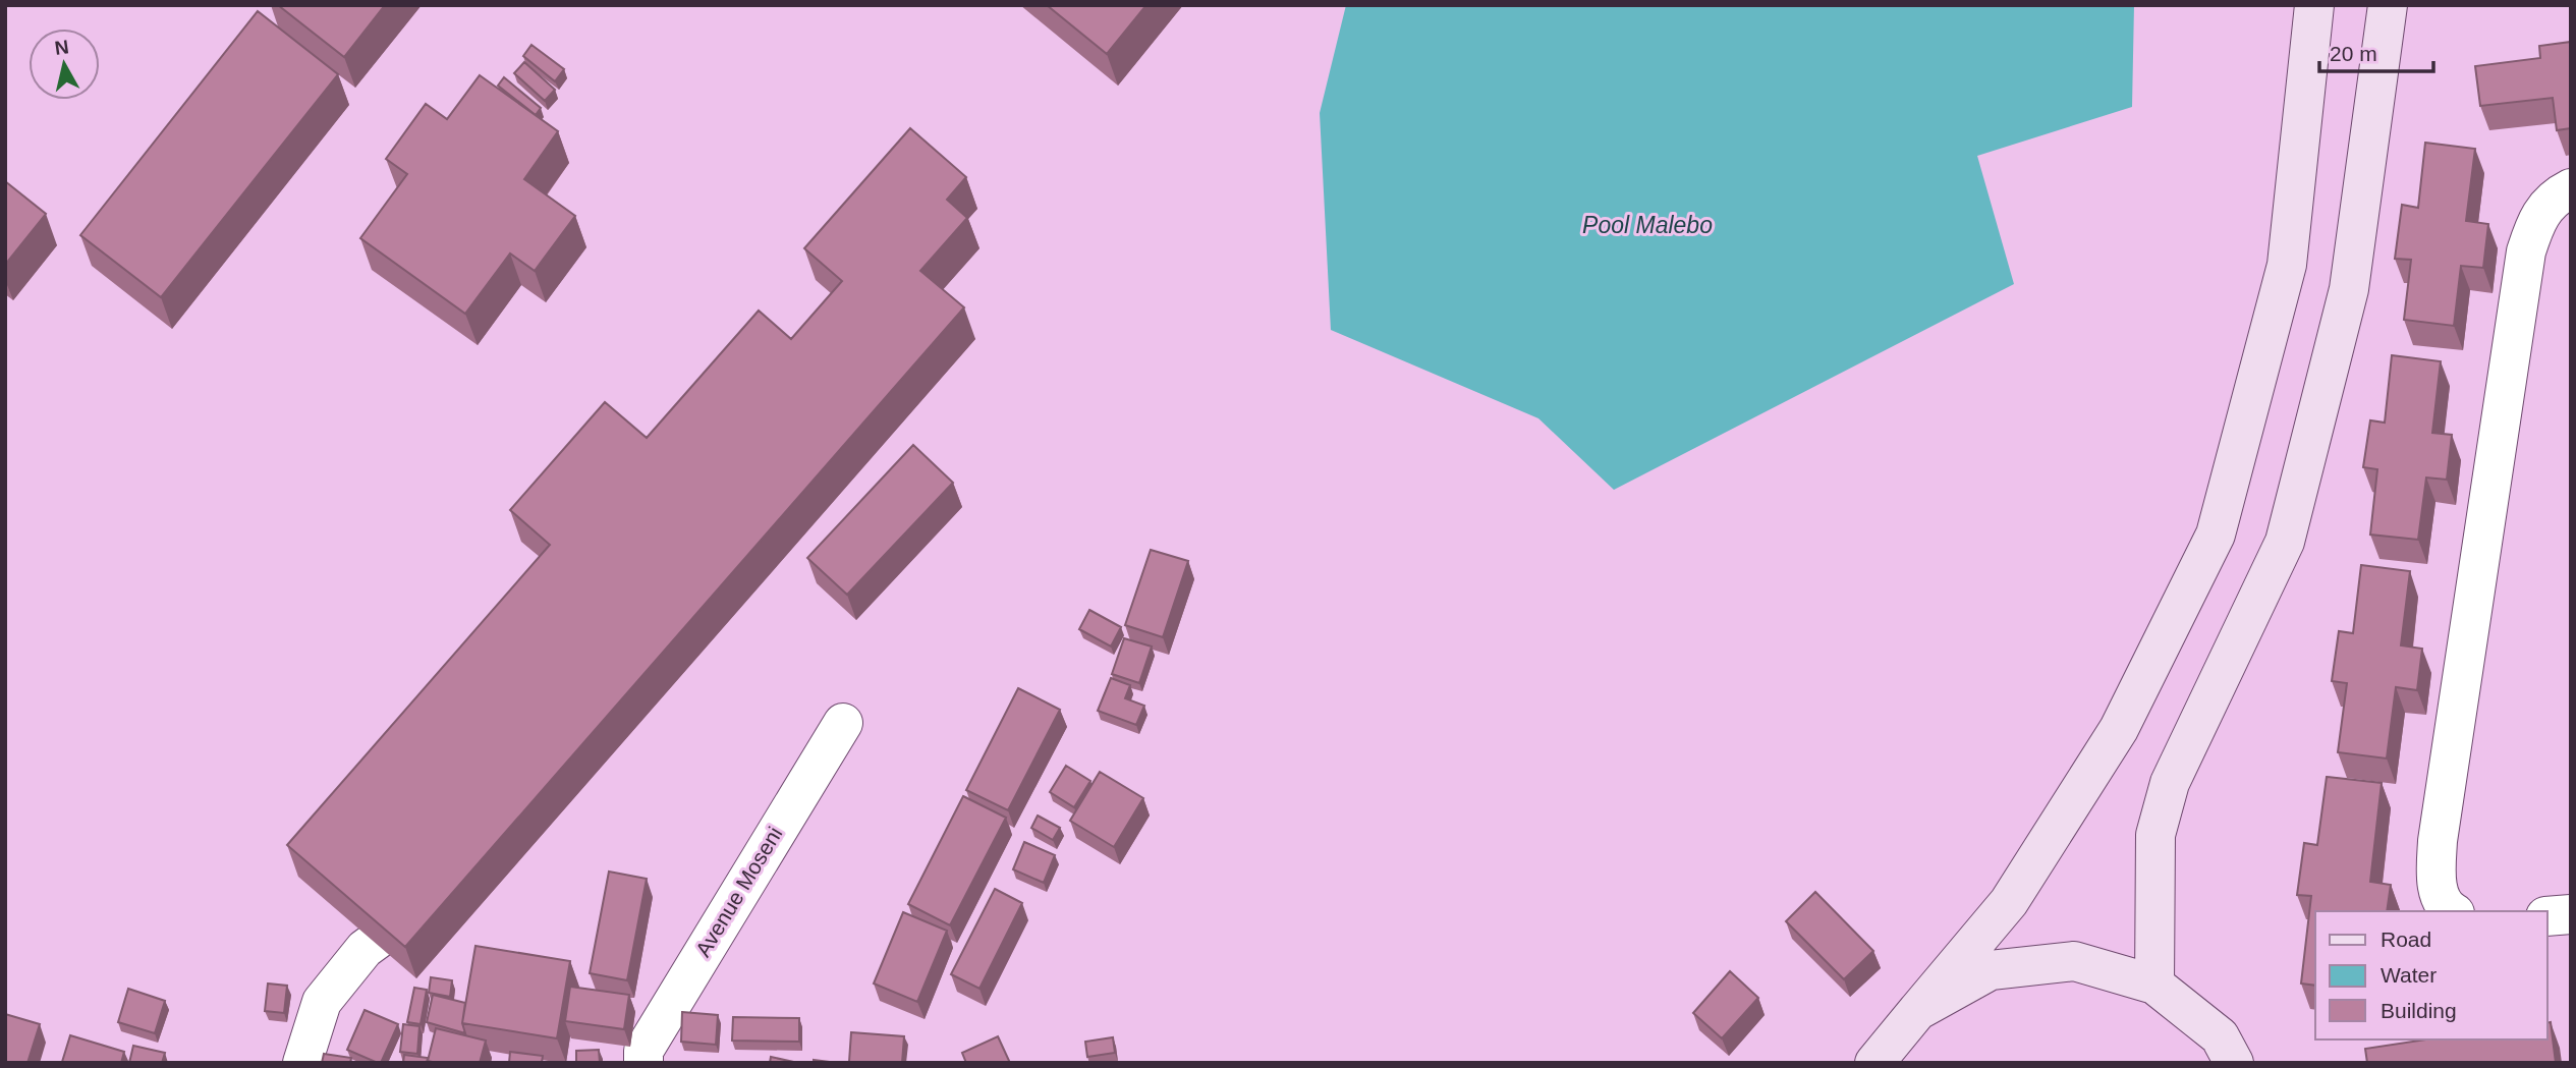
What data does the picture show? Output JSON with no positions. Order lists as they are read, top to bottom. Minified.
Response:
{"streets":{"street":["Avenue Moseni"]},"water":["Pool Malebo"],"legend":["Road","Water","Building"],"scale_bar":"20 m","north":"top"}
